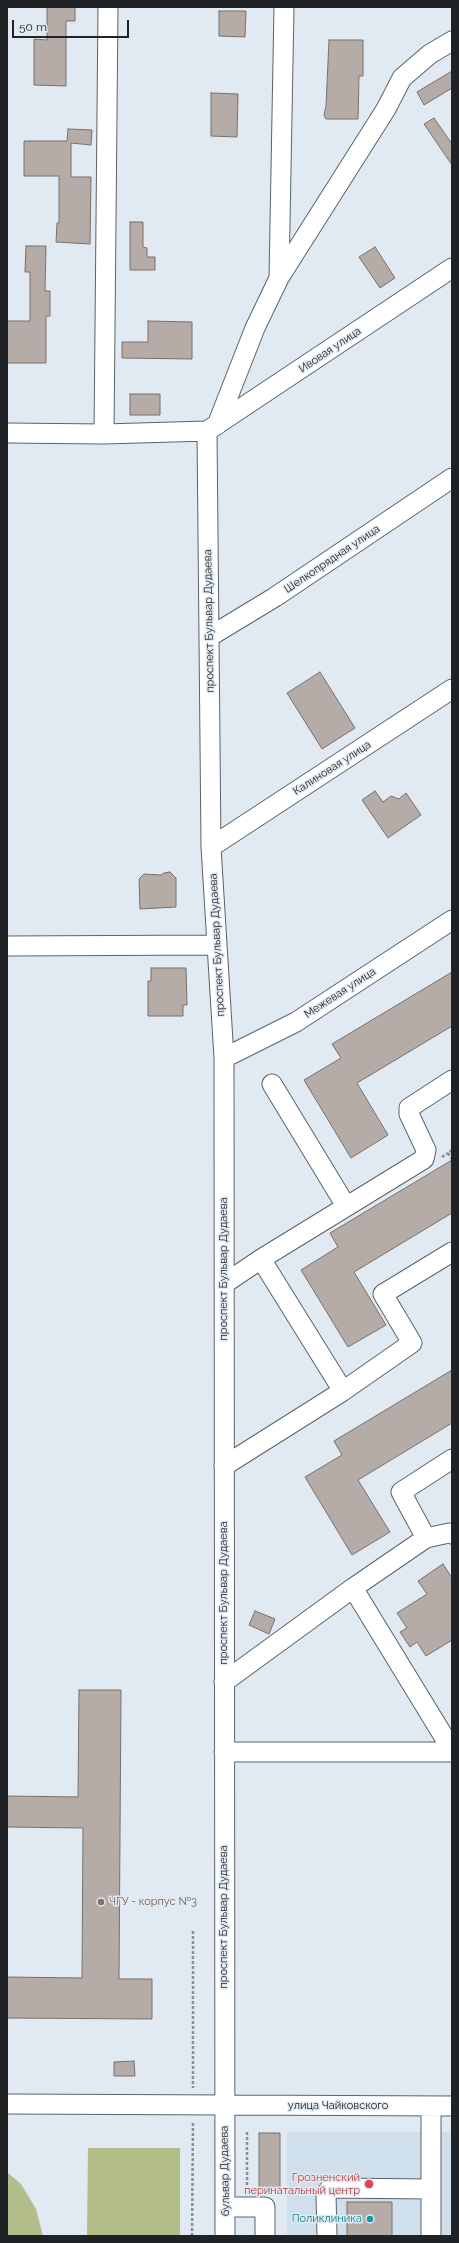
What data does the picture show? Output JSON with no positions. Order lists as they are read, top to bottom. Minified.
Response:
{"streets":{"street":["Ивовая улица","Шелкопрядная улица","проспект Бульвар Дудаева","Калиновая улица","Межевая улица","улица Чайковского","бульвар Дудаева"]},"crossings":[["Ивовая улица","проспект Бульвар Дудаева"],["Шелкопрядная улица","проспект Бульвар Дудаева"],["проспект Бульвар Дудаева","Калиновая улица"],["проспект Бульвар Дудаева","Межевая улица"],["проспект Бульвар Дудаева","улица Чайковского"],["проспект Бульвар Дудаева","бульвар Дудаева"],["улица Чайковского","бульвар Дудаева"]],"places":["ЧГУ - корпус №3","Грозненский перинатальный центр","Поликлиника"],"scale_bar":"50 m"}
